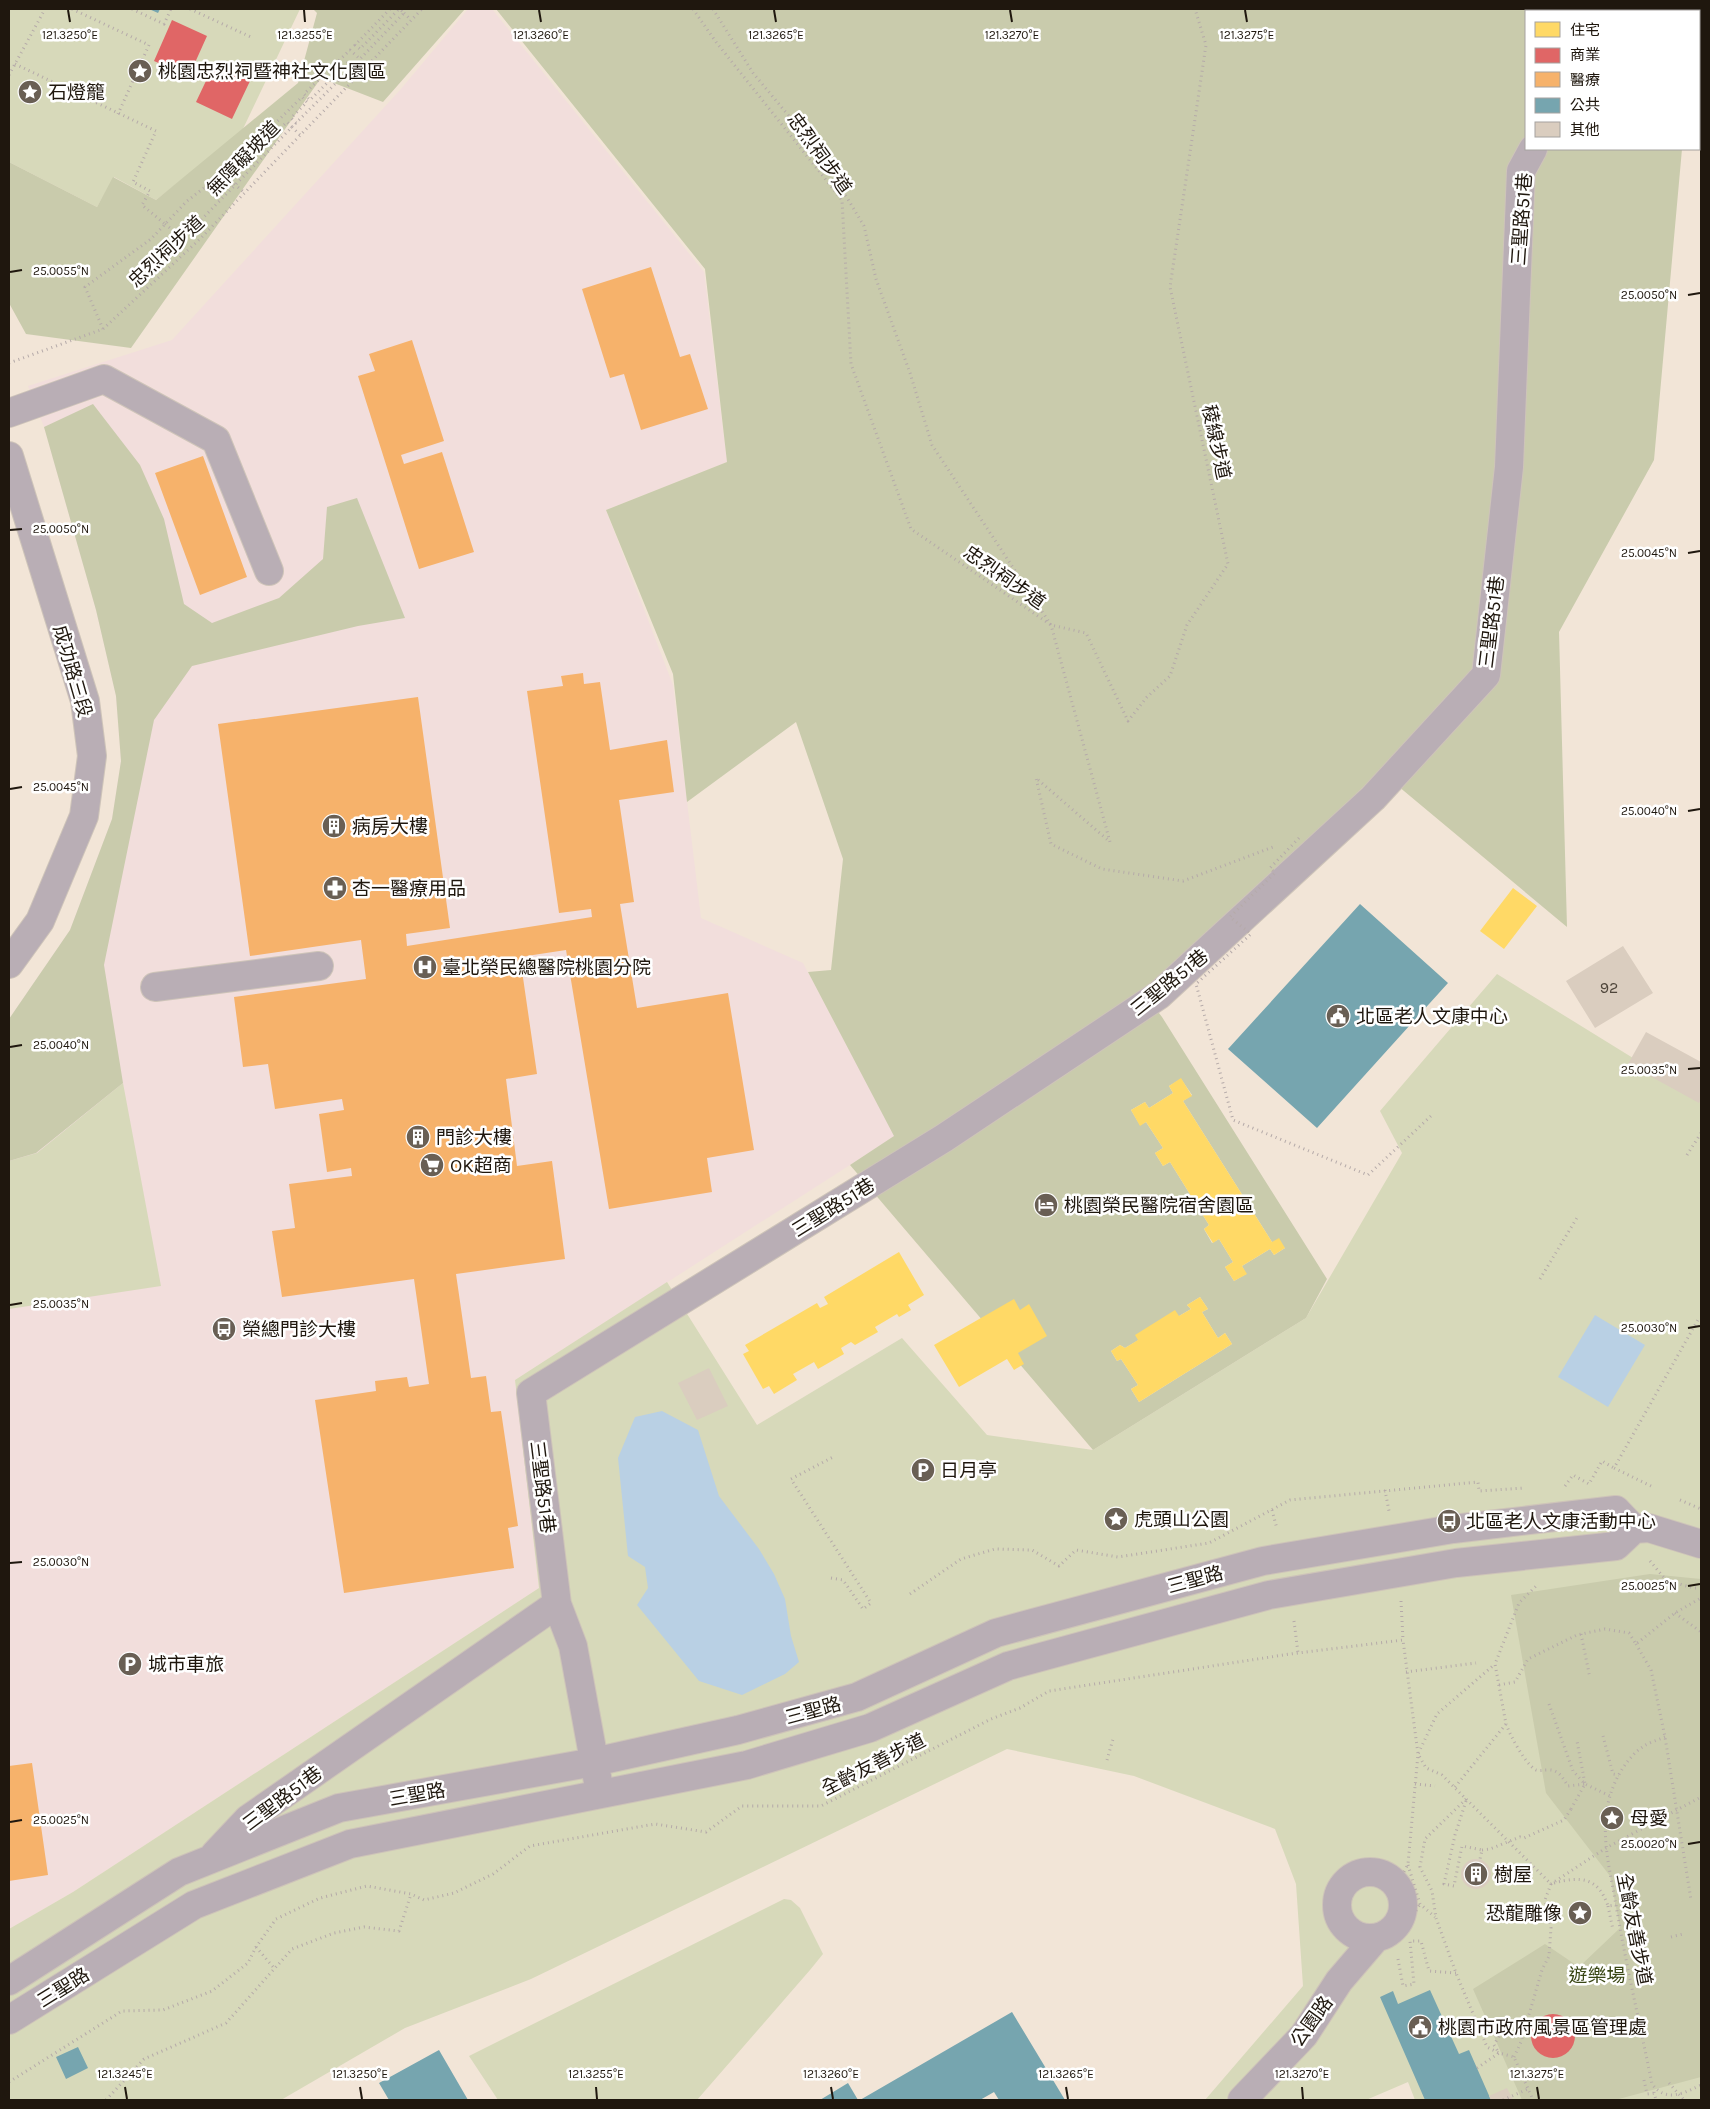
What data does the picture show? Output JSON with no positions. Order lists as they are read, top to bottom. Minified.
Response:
{"streets":{"street":["三聖路51巷","成功路三段","三聖路","公園路"],"path":["忠烈祠步道","無障礙坡道","稜線步道","全齡友善步道"]},"crossings":[["忠烈祠步道","無障礙坡道"],["忠烈祠步道","稜線步道"],["三聖路51巷","三聖路"]],"parks":["遊樂場"],"places":{"place":["桃園忠烈祠暨神社文化園區","石燈籠","虎頭山公園","母愛","恐龍雕像"],"building":["病房大樓","門診大樓","樹屋"],"pharmacy":["杏一醫療用品"],"hospital":["臺北榮民總醫院桃園分院"],"public building":["北區老人文康中心","桃園市政府風景區管理處"],"supermarket":["OK超商"],"hotel":["桃園榮民醫院宿舍園區"],"bus stop":["榮總門診大樓","北區老人文康活動中心"],"parking":["日月亭","城市車旅"]},"house_numbers":["92"],"legend":["住宅","商業","醫療","公共","其他"],"coordinates":["121.3250°E","121.3255°E","121.3260°E","121.3265°E","121.3270°E","121.3275°E","25.0055°N","25.0050°N","25.0045°N","25.0040°N","25.0035°N","25.0030°N","25.0025°N","25.0020°N","121.3245°E"]}
